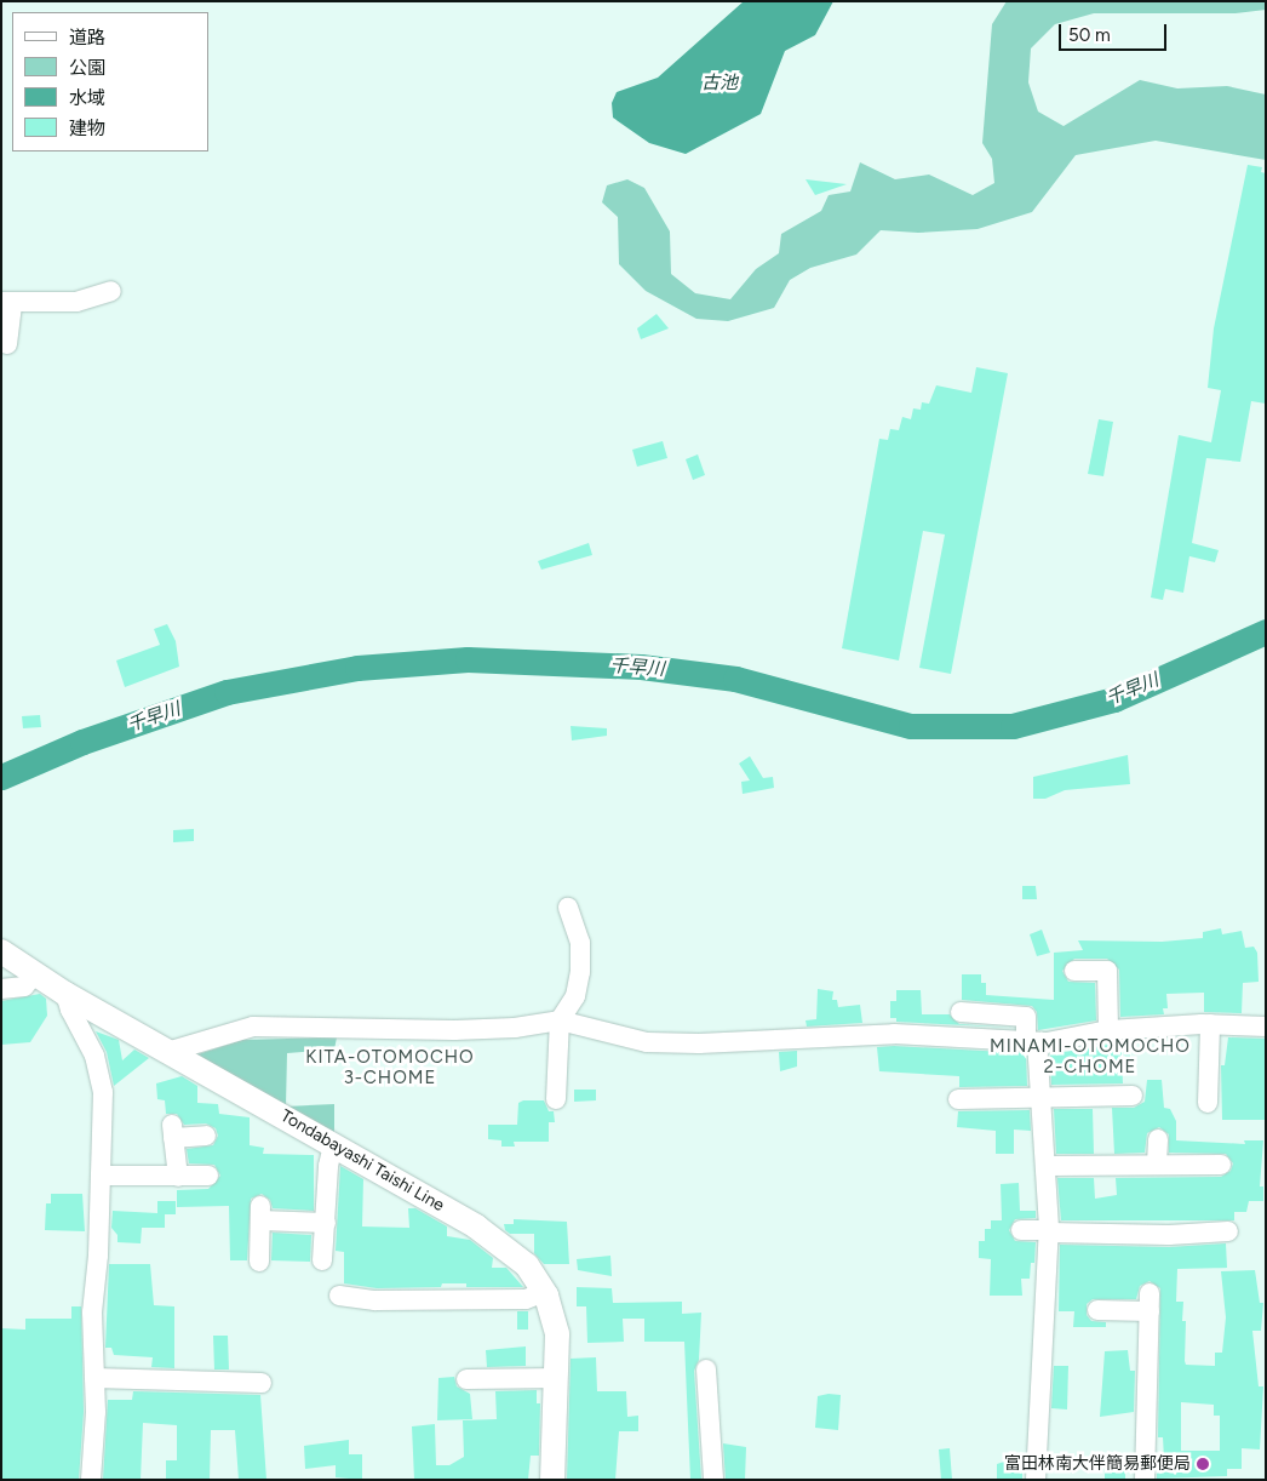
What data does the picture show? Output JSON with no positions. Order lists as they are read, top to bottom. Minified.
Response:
{"streets":{"main road":["Tondabayashi Taishi Line"]},"districts":["MINAMI-OTOMOCHO 2-CHOME","KITA-OTOMOCHO 3-CHOME"],"water":["古池","千早川"],"places":["富田林南大伴簡易郵便局"],"legend":["道路","公園","水域","建物"],"scale_bar":"50 m"}
